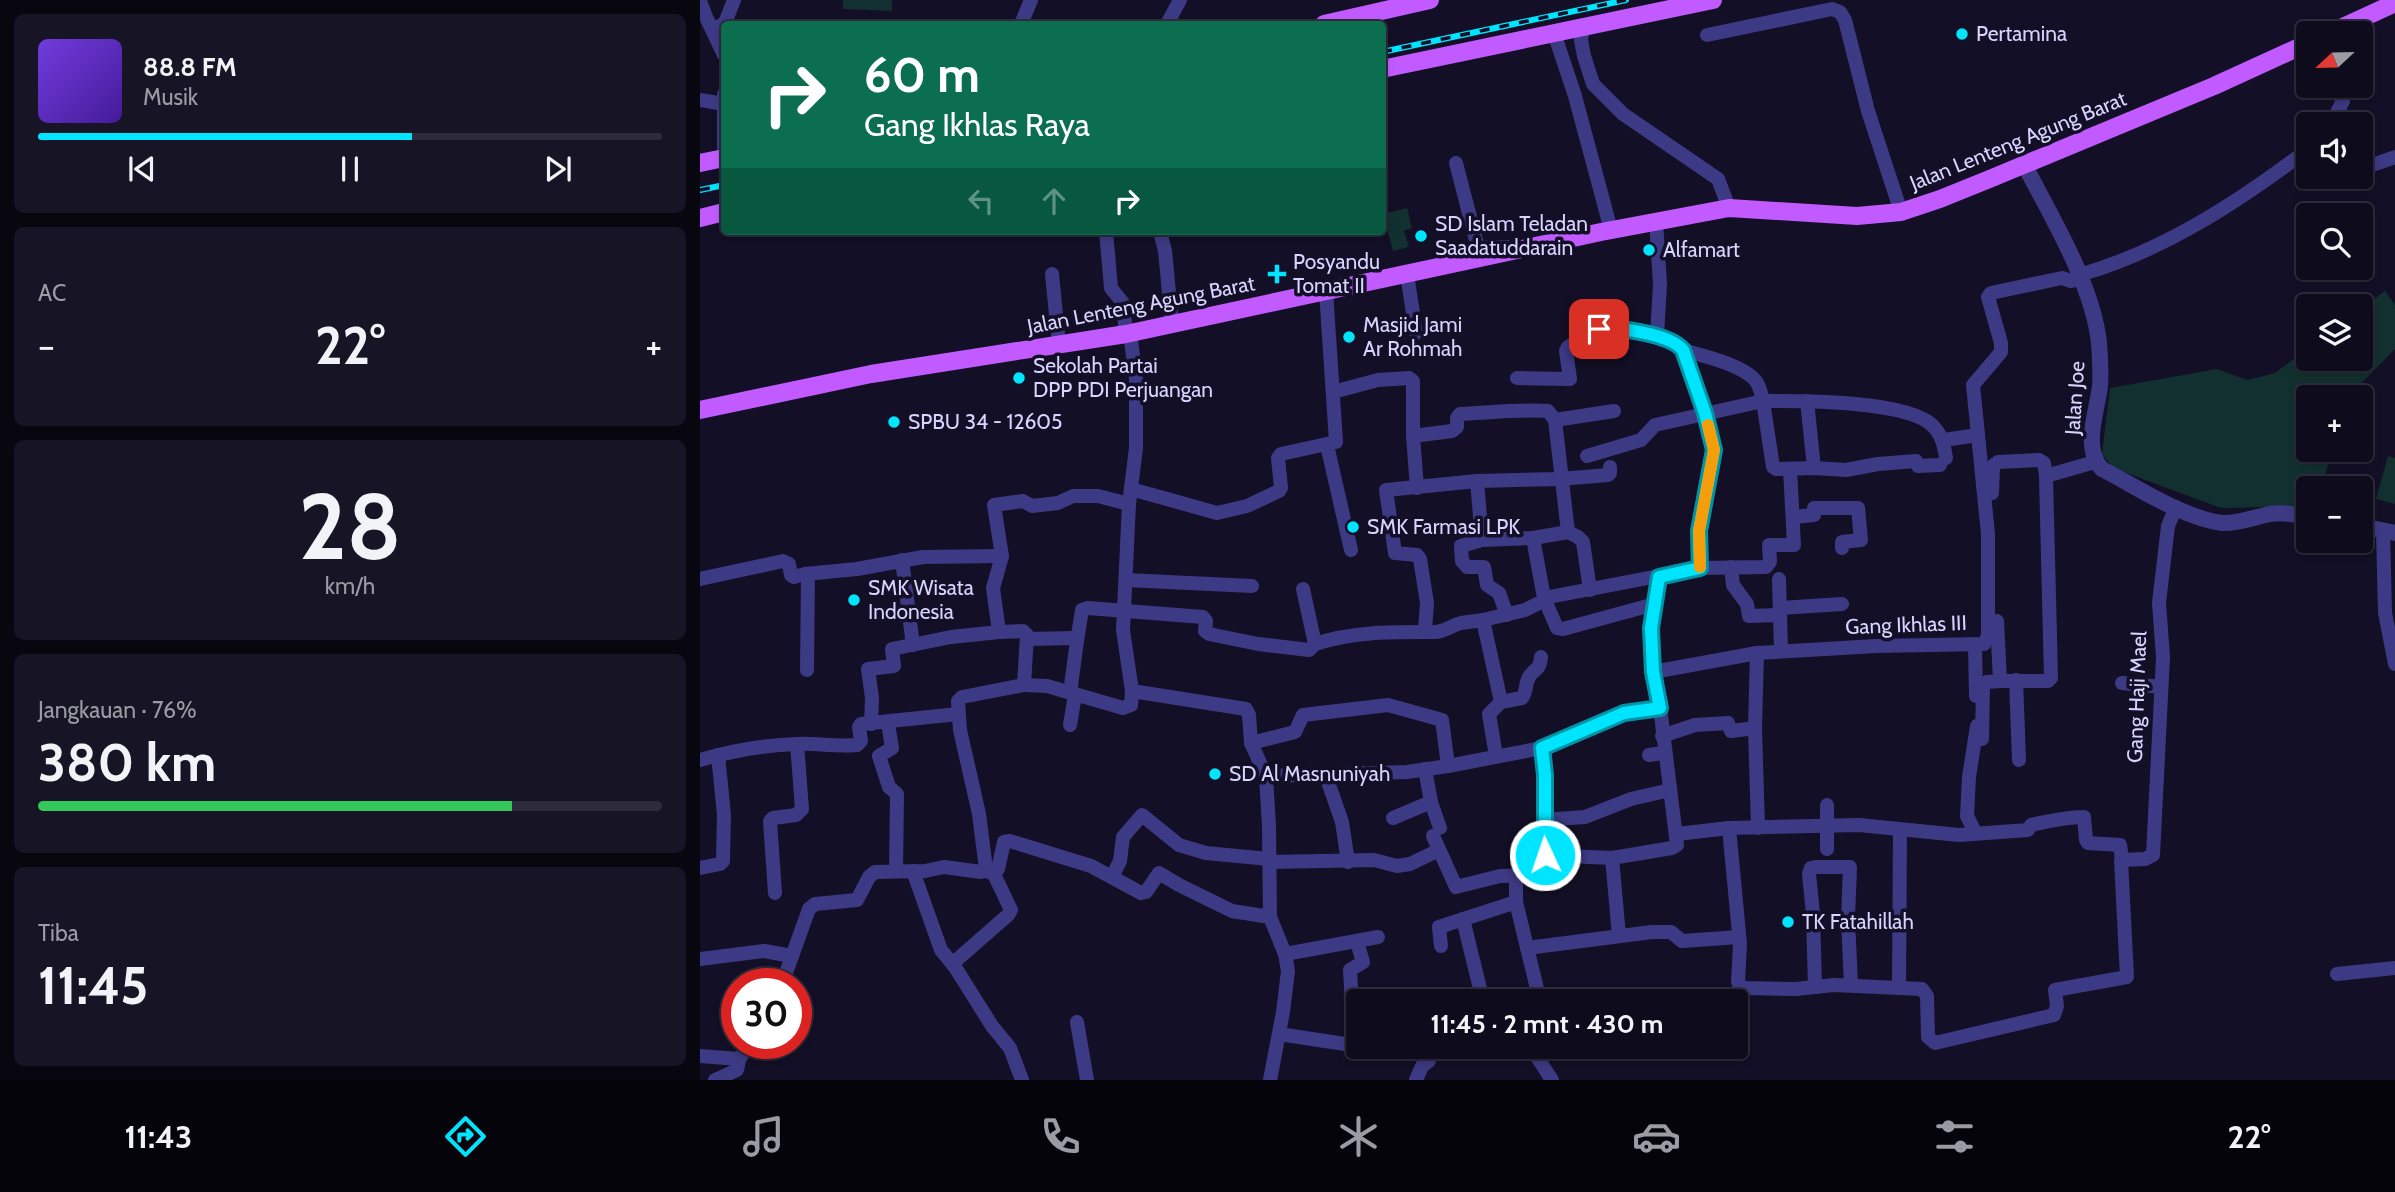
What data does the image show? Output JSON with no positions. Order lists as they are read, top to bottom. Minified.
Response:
{"streets":{"main road":["Jalan Lenteng Agung Barat"],"street":["Jalan Joe","Gang Ikhlas III","Gang Haji Mael"]},"crossings":[["Jalan Lenteng Agung Barat","Jalan Joe"],["Jalan Joe","Gang Ikhlas III"],["Jalan Joe","Gang Haji Mael"]],"places":{"other":["Pertamina","SD Islam Teladan Saadatuddarain","Alfamart","Masjid Jami Ar Rohmah","Sekolah Partai DPP PDI Perjuangan","SPBU 34 - 12605","SMK Farmasi LPK","SMK Wisata Indonesia","SD Al Masnuniyah","TK Fatahillah"],"health":["Posyandu Tomat II"]},"north":"left","page":{"map_buttons":["+","−"],"turn":["60 m","Gang Ikhlas Raya"],"song":["88.8 FM","Musik"],"tile":["AC",["28","km/h"],["Jangkauan · 76%","380 km"],["Tiba","11:45"]],"heat":["−","22°","+"],"limit":"30","trip":"11:45 · 2 mnt · 430 m","tabs":["11:43","22°"]}}
